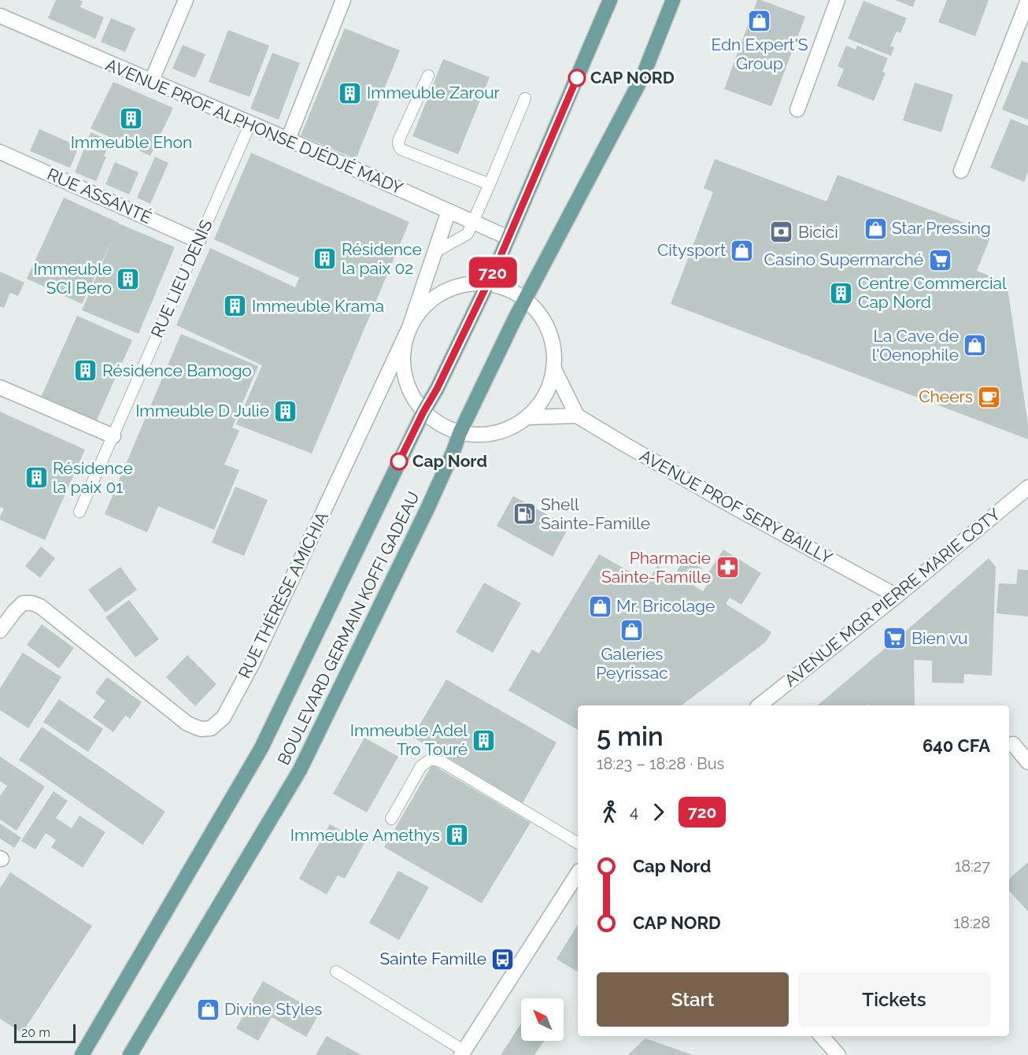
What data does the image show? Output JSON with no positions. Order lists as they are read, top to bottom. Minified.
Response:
{"streets":{"main road":["BOULEVARD GERMAIN KOFFI GADEAU"],"street":["AVENUE PROF ALPHONSE DJÉDJÉ MADY","RUE ASSANTÉ","AVENUE PROF SERY BAILLY","RUE THÉRÈSE AMICHIA","AVENUE MGR PIERRE MARIE COTY"],"lane":["RUE LIEU DENIS"]},"crossings":[["AVENUE PROF ALPHONSE DJÉDJÉ MADY","RUE LIEU DENIS"],["AVENUE PROF ALPHONSE DJÉDJÉ MADY","RUE THÉRÈSE AMICHIA"],["AVENUE PROF ALPHONSE DJÉDJÉ MADY","BOULEVARD GERMAIN KOFFI GADEAU"],["RUE ASSANTÉ","RUE LIEU DENIS"],["AVENUE PROF SERY BAILLY","AVENUE MGR PIERRE MARIE COTY"]],"places":{"shop":["Edn Expert'S Group","Star Pressing","Citysport","La Cave de l'Oenophile","Mr. Bricolage","Galeries Peyrissac","Divine Styles"],"other":["CAP NORD","Cap Nord"],"building":["Immeuble Zarour","Immeuble Ehon","Résidence la paix 02","Immeuble SCI Bero","Centre Commercial Cap Nord","Immeuble Krama","Résidence Bamogo","Immeuble D Julie","Résidence la paix 01","Immeuble Adel Tro Touré","Immeuble Amethys"],"bank":["Bicici"],"supermarket":["Casino Supermarché","Bien vu"],"cafe":["Cheers"],"fuel station":["Shell Sainte-Famille"],"pharmacy":["Pharmacie Sainte-Famille"],"bus stop":["Sainte Famille"]},"lines":["bus line 720"],"scale_bar":"20 m","north":"top left","page":{"on_map":"720","heading":["5 min","18:23 – 18:28 · Bus","640 CFA"],"legs":["4","720"],"list":[{"name":"Cap Nord","value":"18:27"},{"name":"CAP NORD","value":"18:28"}],"buttons":["Start","Tickets"],"scale":"20 m"}}
